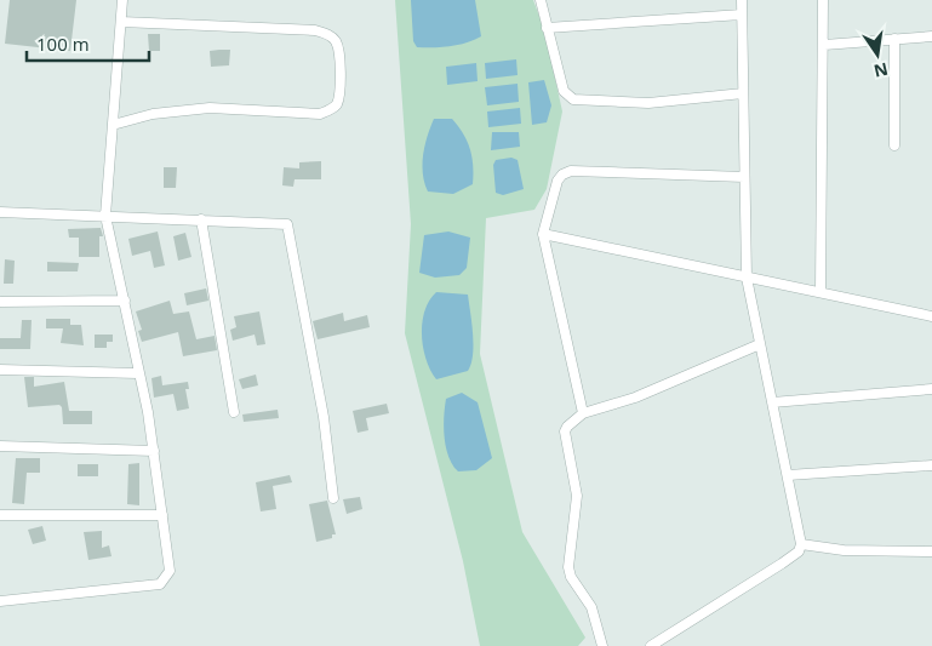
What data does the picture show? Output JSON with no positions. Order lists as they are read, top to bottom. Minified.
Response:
{"scale_bar":"100 m","north":"bottom"}
